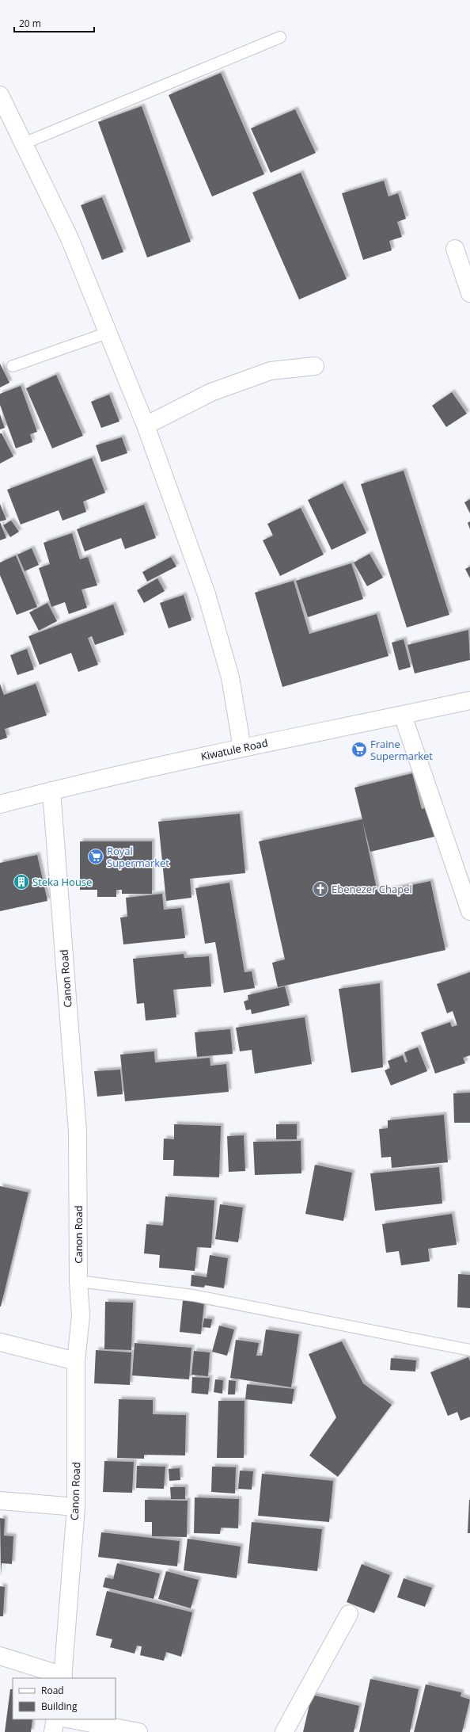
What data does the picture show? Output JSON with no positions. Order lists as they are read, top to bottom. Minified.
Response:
{"streets":{"street":["Kiwatule Road","Canon Road"]},"crossings":[["Kiwatule Road","Canon Road"]],"places":{"supermarket":["Fraine Supermarket","Royal Supermarket"],"building":["Steka House"],"church":["Ebenezer Chapel"]},"legend":["Road","Building"],"scale_bar":"20 m"}
